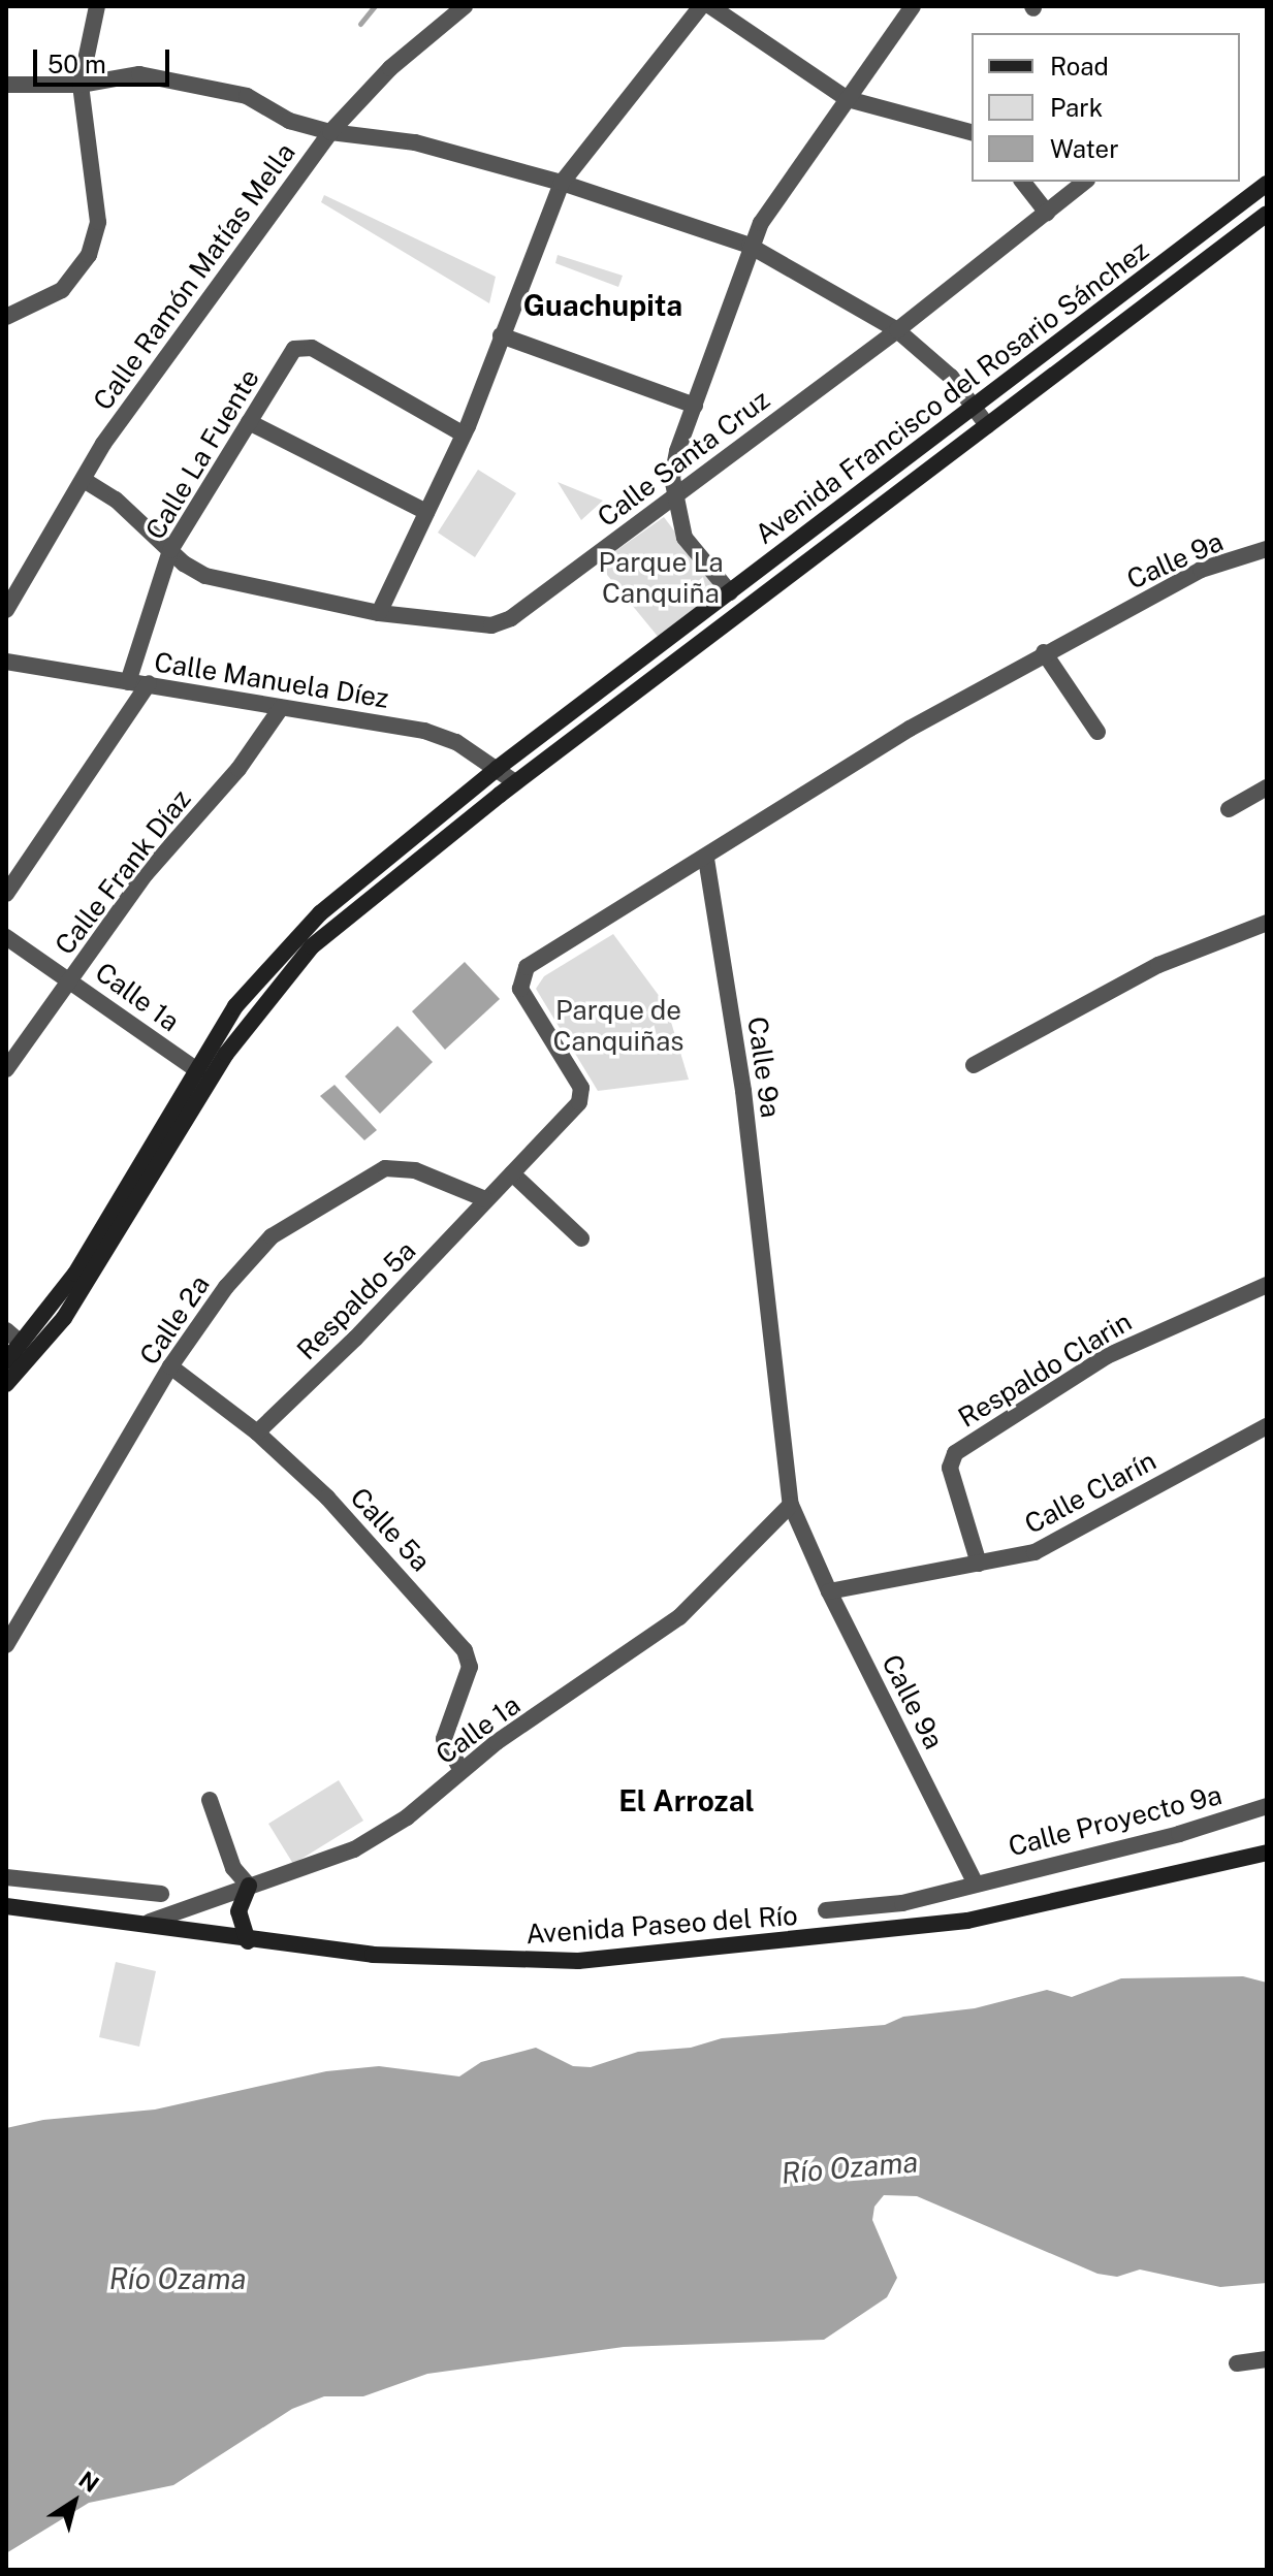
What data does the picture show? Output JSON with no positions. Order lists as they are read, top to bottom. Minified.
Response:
{"streets":{"main road":["Avenida Francisco del Rosario Sánchez","Avenida Paseo del Río"],"street":["Calle Ramón Matías Mella","Calle La Fuente","Calle Santa Cruz","Calle 9a","Calle Manuela Díez","Calle Frank Díaz","Calle 1a","Respaldo 5a","Calle 2a","Respaldo Clarin","Calle Clarín","Calle 5a","Calle Proyecto 9a"]},"crossings":[["Calle Ramón Matías Mella","Calle Santa Cruz"],["Avenida Francisco del Rosario Sánchez","Calle Manuela Díez"],["Avenida Francisco del Rosario Sánchez","Calle 1a"],["Calle La Fuente","Calle Santa Cruz"],["Calle La Fuente","Calle Manuela Díez"],["Calle 9a","Calle 1a"],["Calle 9a","Respaldo 5a"],["Calle 9a","Calle Clarín"],["Calle 9a","Calle Proyecto 9a"],["Calle Manuela Díez","Calle Frank Díaz"],["Calle Frank Díaz","Calle 1a"],["Calle 1a","Calle 5a"],["Calle 1a","Avenida Paseo del Río"],["Respaldo 5a","Calle 2a"],["Respaldo 5a","Calle 5a"],["Calle 2a","Calle 5a"],["Respaldo Clarin","Calle Clarín"]],"districts":["Guachupita","El Arrozal"],"water":["Río Ozama"],"parks":["Parque La Canquiña","Parque de Canquiñas"],"legend":["Road","Park","Water"],"scale_bar":"50 m","north":"top right"}
